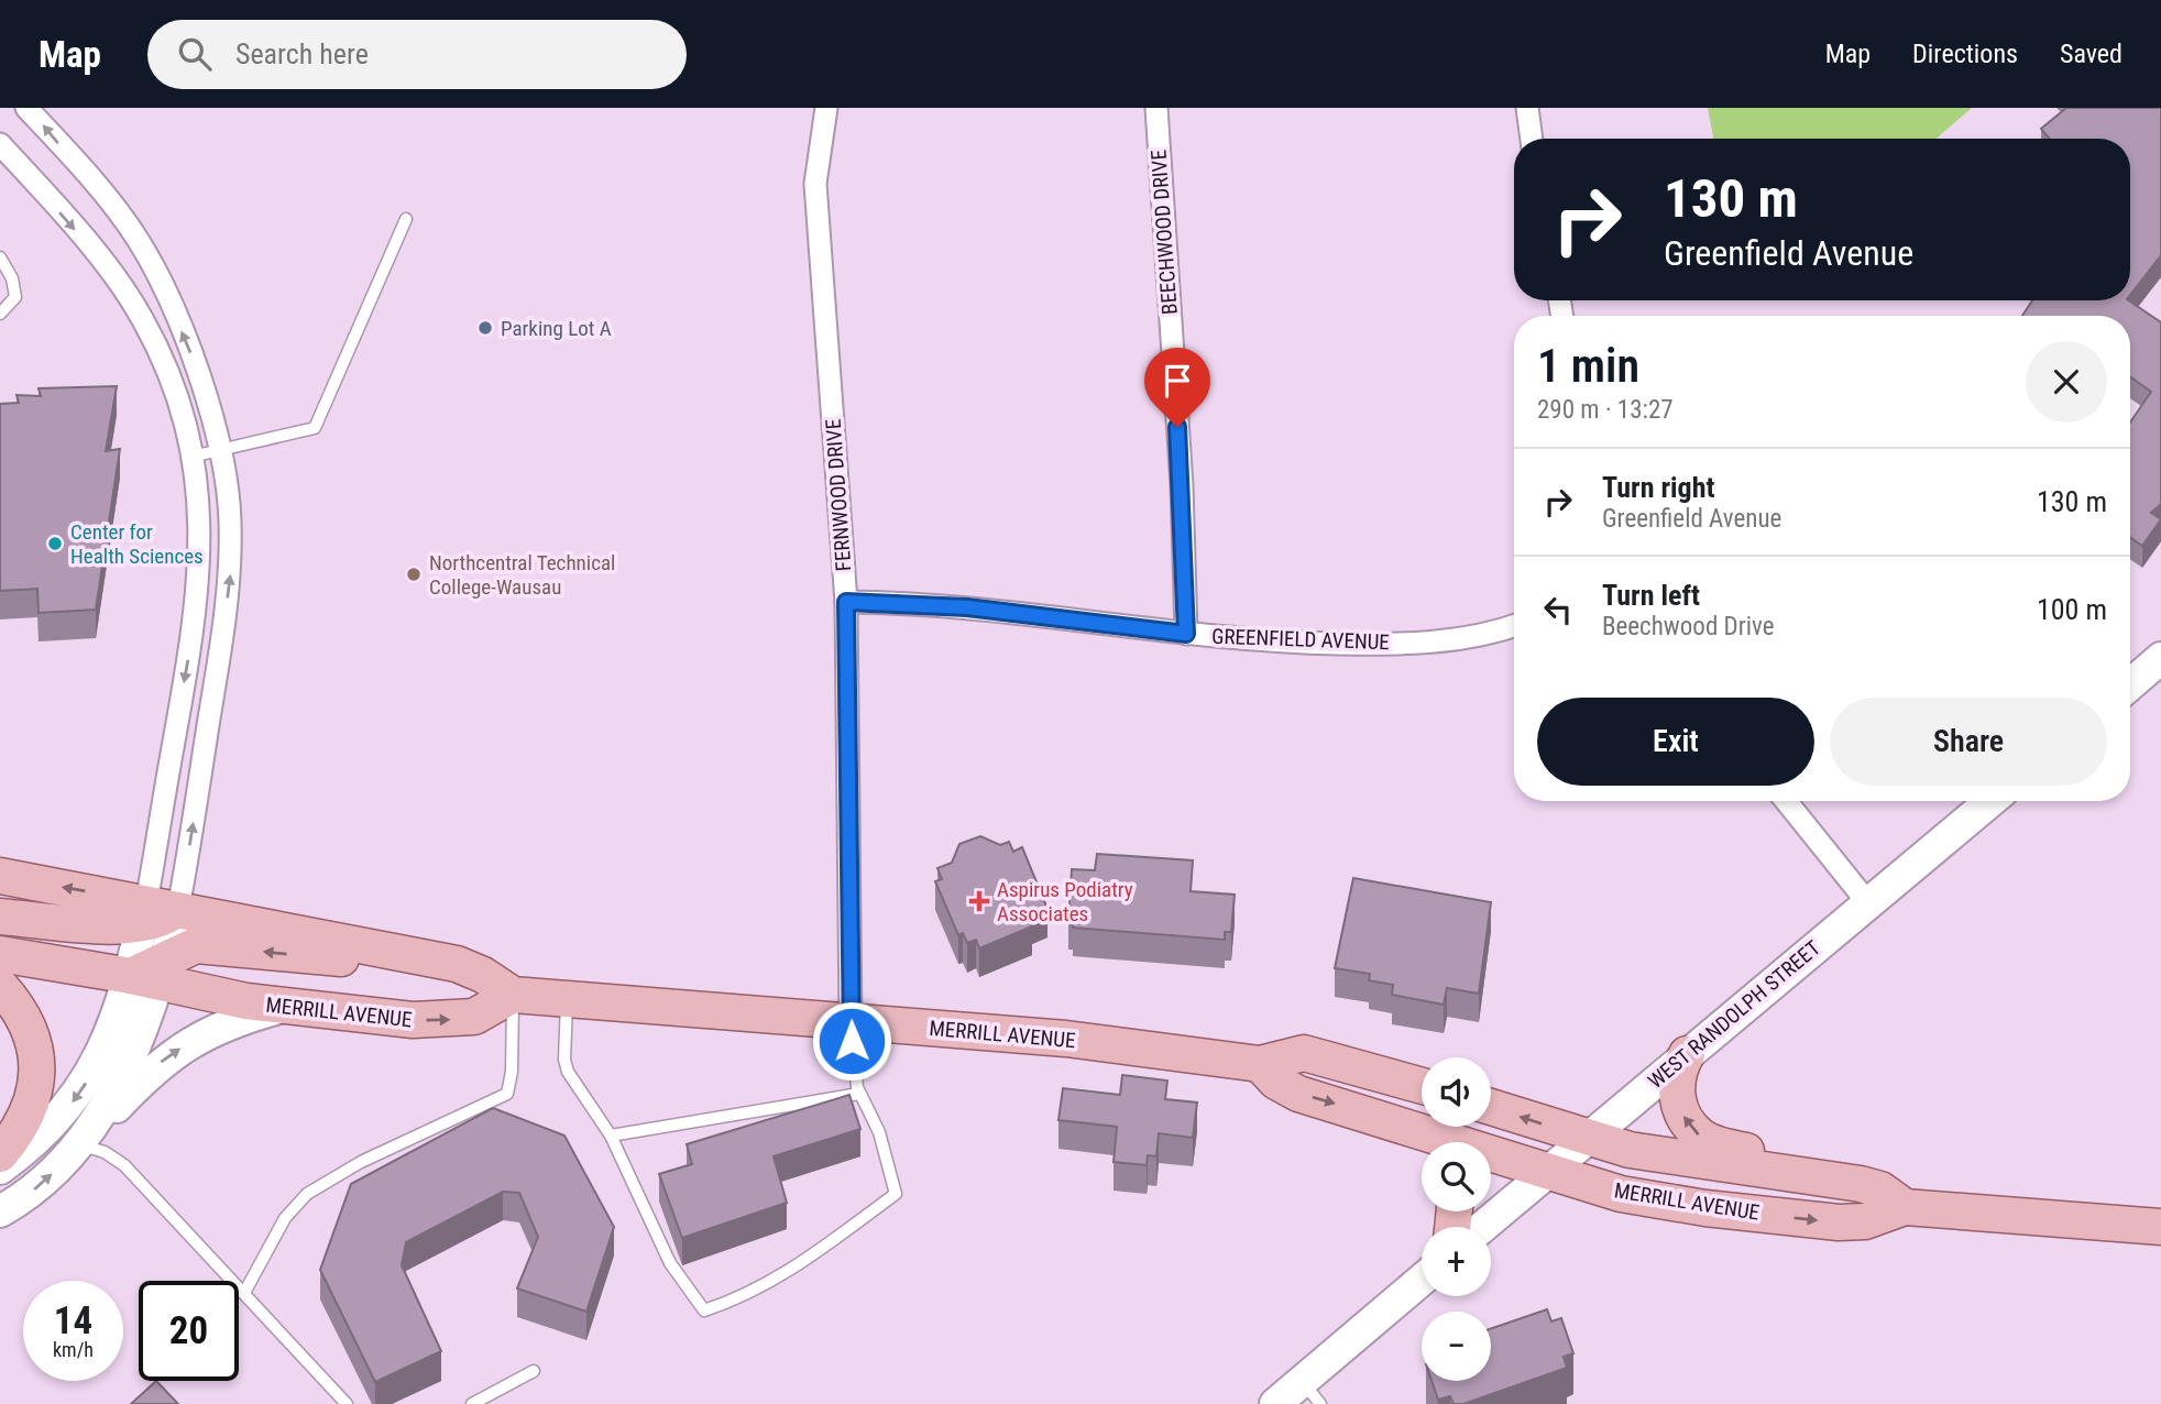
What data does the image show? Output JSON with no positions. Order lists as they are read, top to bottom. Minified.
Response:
{"streets":{"main road":["MERRILL AVENUE"],"street":["BEECHWOOD DRIVE","FERNWOOD DRIVE","GREENFIELD AVENUE","WEST RANDOLPH STREET"]},"crossings":[["BEECHWOOD DRIVE","GREENFIELD AVENUE"],["FERNWOOD DRIVE","GREENFIELD AVENUE"],["FERNWOOD DRIVE","MERRILL AVENUE"],["MERRILL AVENUE","WEST RANDOLPH STREET"]],"places":{"other":["Parking Lot A","Center for Health Sciences","Northcentral Technical College-Wausau"],"health":["Aspirus Podiatry Associates"]},"page":{"header":"Map","search":"Search here","nav":["Map","Directions","Saved"],"turn":["130 m","Greenfield Avenue"],"heading":["1 min","290 m · 13:27"],"list":[{"name":"Turn right","note":"Greenfield Avenue","value":"130 m"},{"name":"Turn left","note":"Beechwood Drive","value":"100 m"}],"buttons":["Exit","Share"],"map_buttons":["+","−"],"speed":"14 km/h","limit":"20"}}
